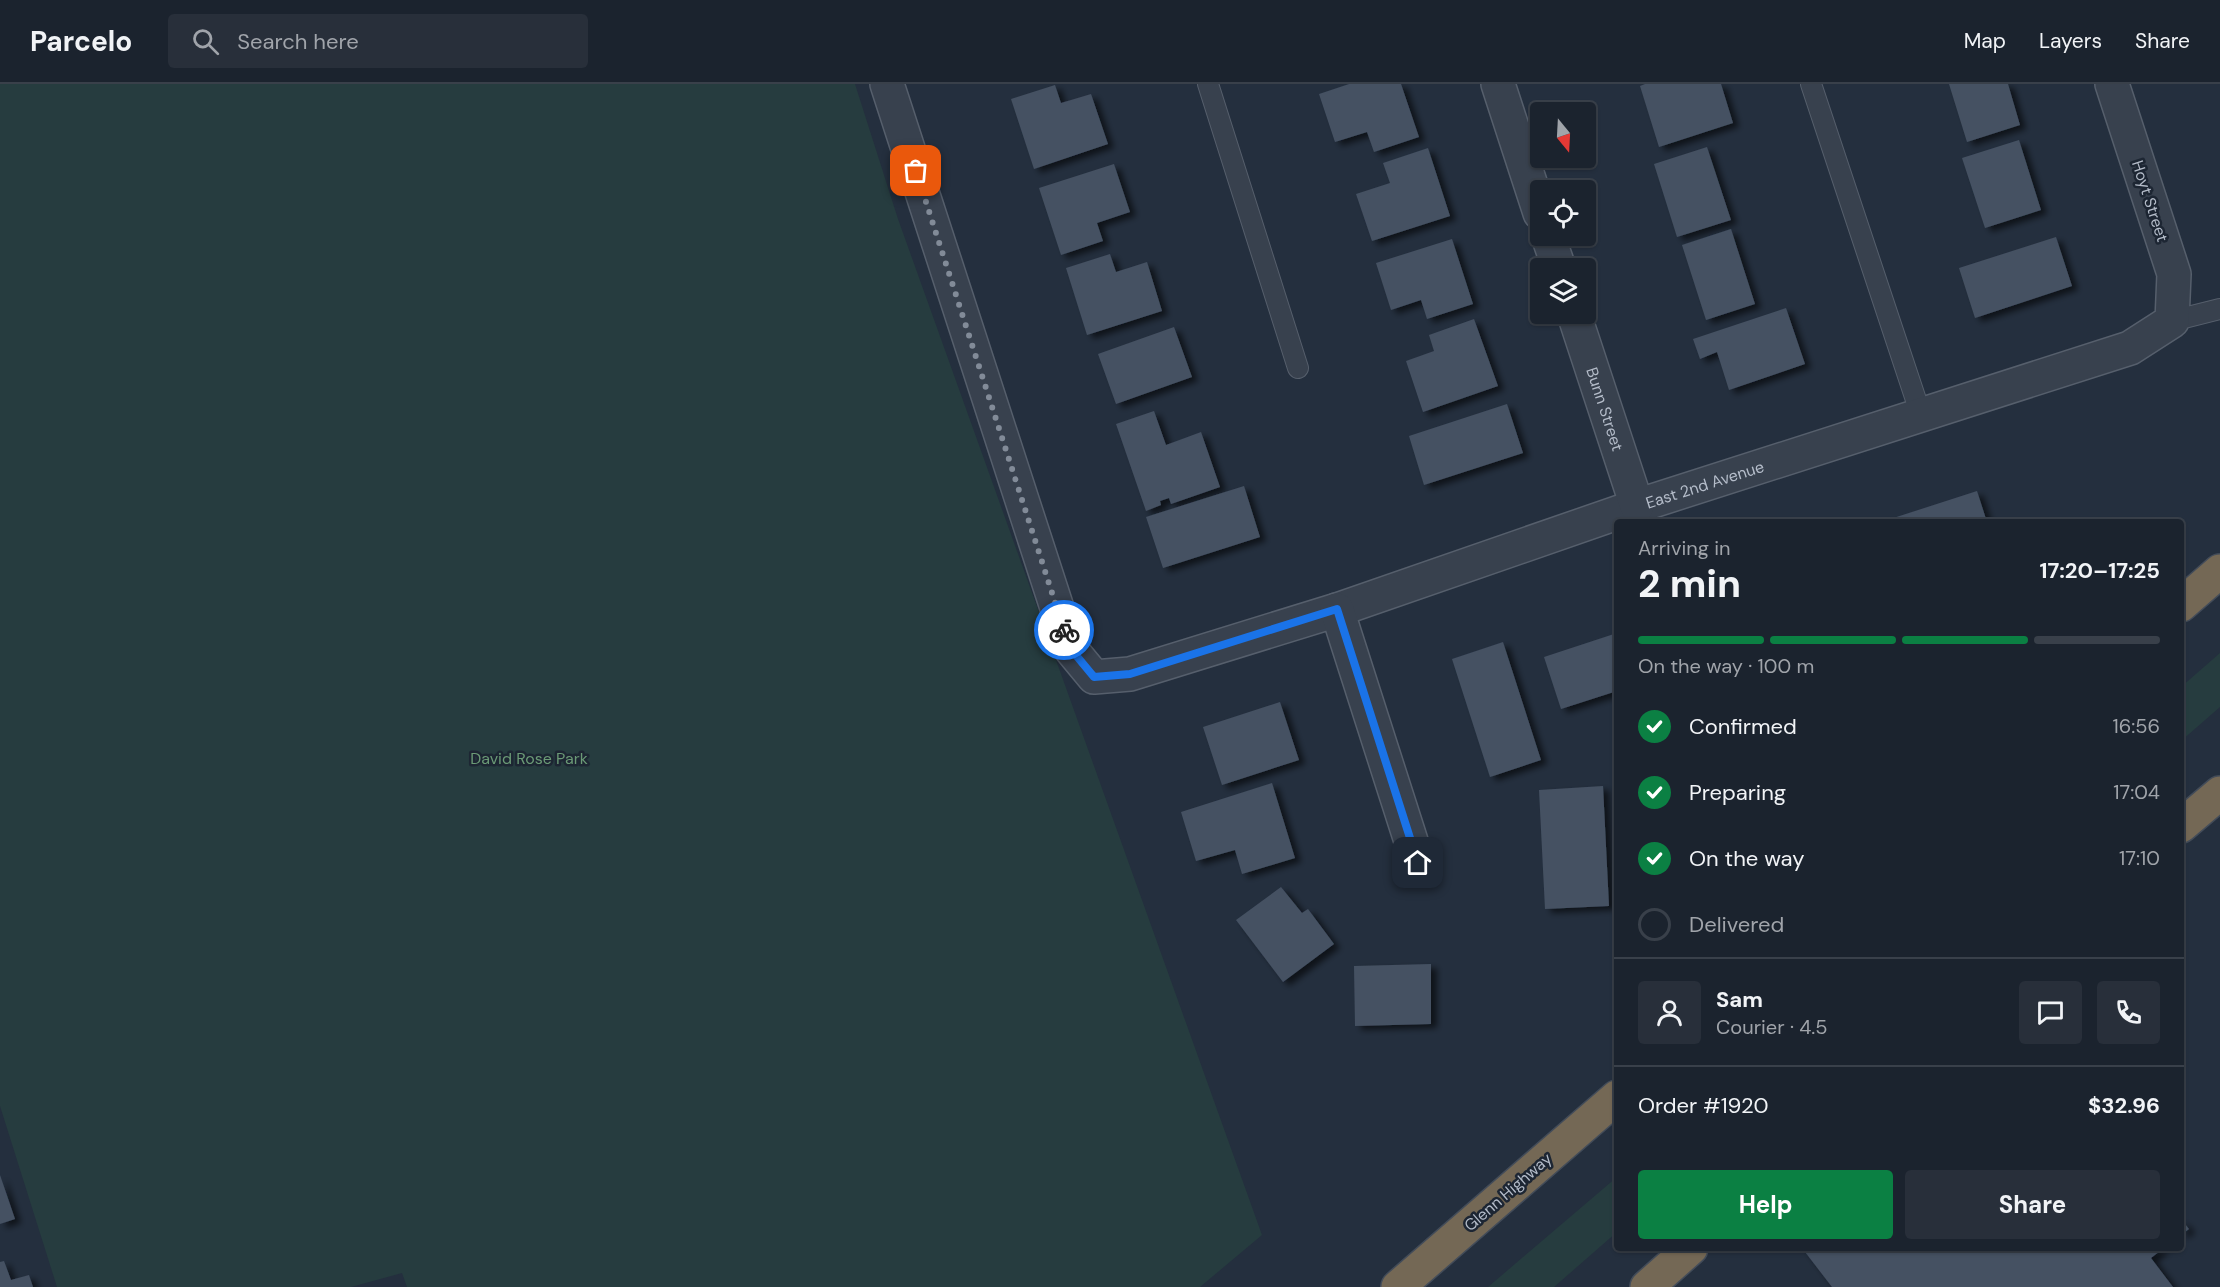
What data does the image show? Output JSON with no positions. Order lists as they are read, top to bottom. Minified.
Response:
{"streets":{"highway":["Glenn Highway"],"street":["Hoyt Street","Bunn Street","East 2nd Avenue"]},"crossings":[["Hoyt Street","East 2nd Avenue"],["Bunn Street","East 2nd Avenue"]],"parks":["David Rose Park"],"north":"bottom","page":{"header":"Parcelo","search":"Search here","nav":["Map","Layers","Share"],"heading":["2 min","Arriving in","17:20–17:25"],"panel":["Sam","Courier · 4.5","Order #1920","$32.96"],"bar":"On the way · 100 m","list":[["Confirmed","16:56"],["Preparing","17:04"],["On the way","17:10"],"Delivered"],"buttons":["Help","Share"]}}
